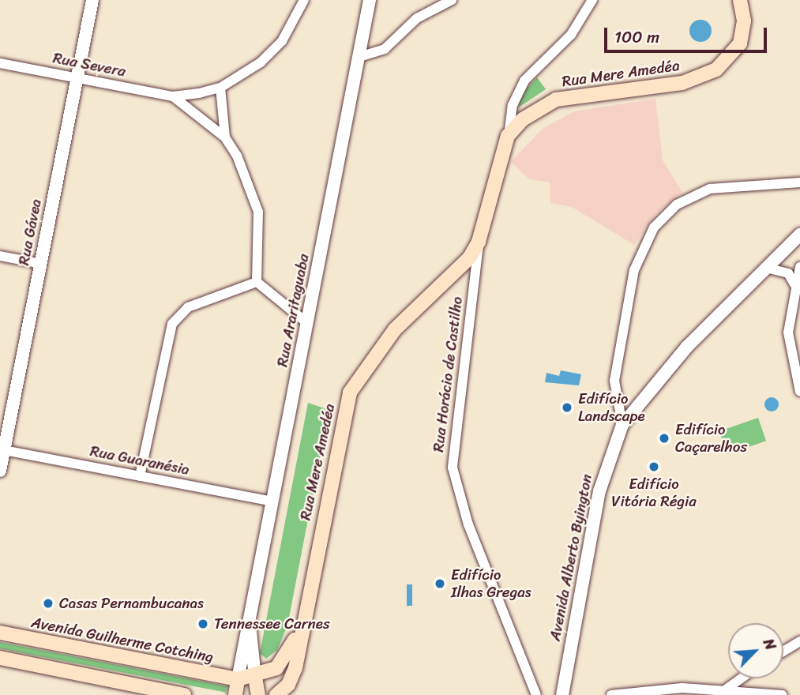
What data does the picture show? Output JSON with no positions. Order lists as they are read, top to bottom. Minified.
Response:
{"streets":{"main road":["Rua Mere Amedéa","Rua Araritaguaba","Avenida Guilherme Cotching"],"street":["Rua Severa","Rua Gávea","Rua Horácio de Castilho","Rua Guaranésia","Avenida Alberto Byington"]},"crossings":[["Rua Severa","Rua Gávea"],["Rua Mere Amedéa","Rua Araritaguaba"],["Rua Mere Amedéa","Rua Horácio de Castilho"],["Rua Mere Amedéa","Avenida Guilherme Cotching"],["Rua Gávea","Rua Guaranésia"],["Rua Araritaguaba","Rua Guaranésia"],["Rua Araritaguaba","Avenida Guilherme Cotching"]],"places":["Edifício Landscape","Edifício Caçarelhos","Edifício Vitória Régia","Edifício Ilhas Gregas","Casas Pernambucanas","Tennessee Carnes"],"scale_bar":"100 m","north":"top right"}
